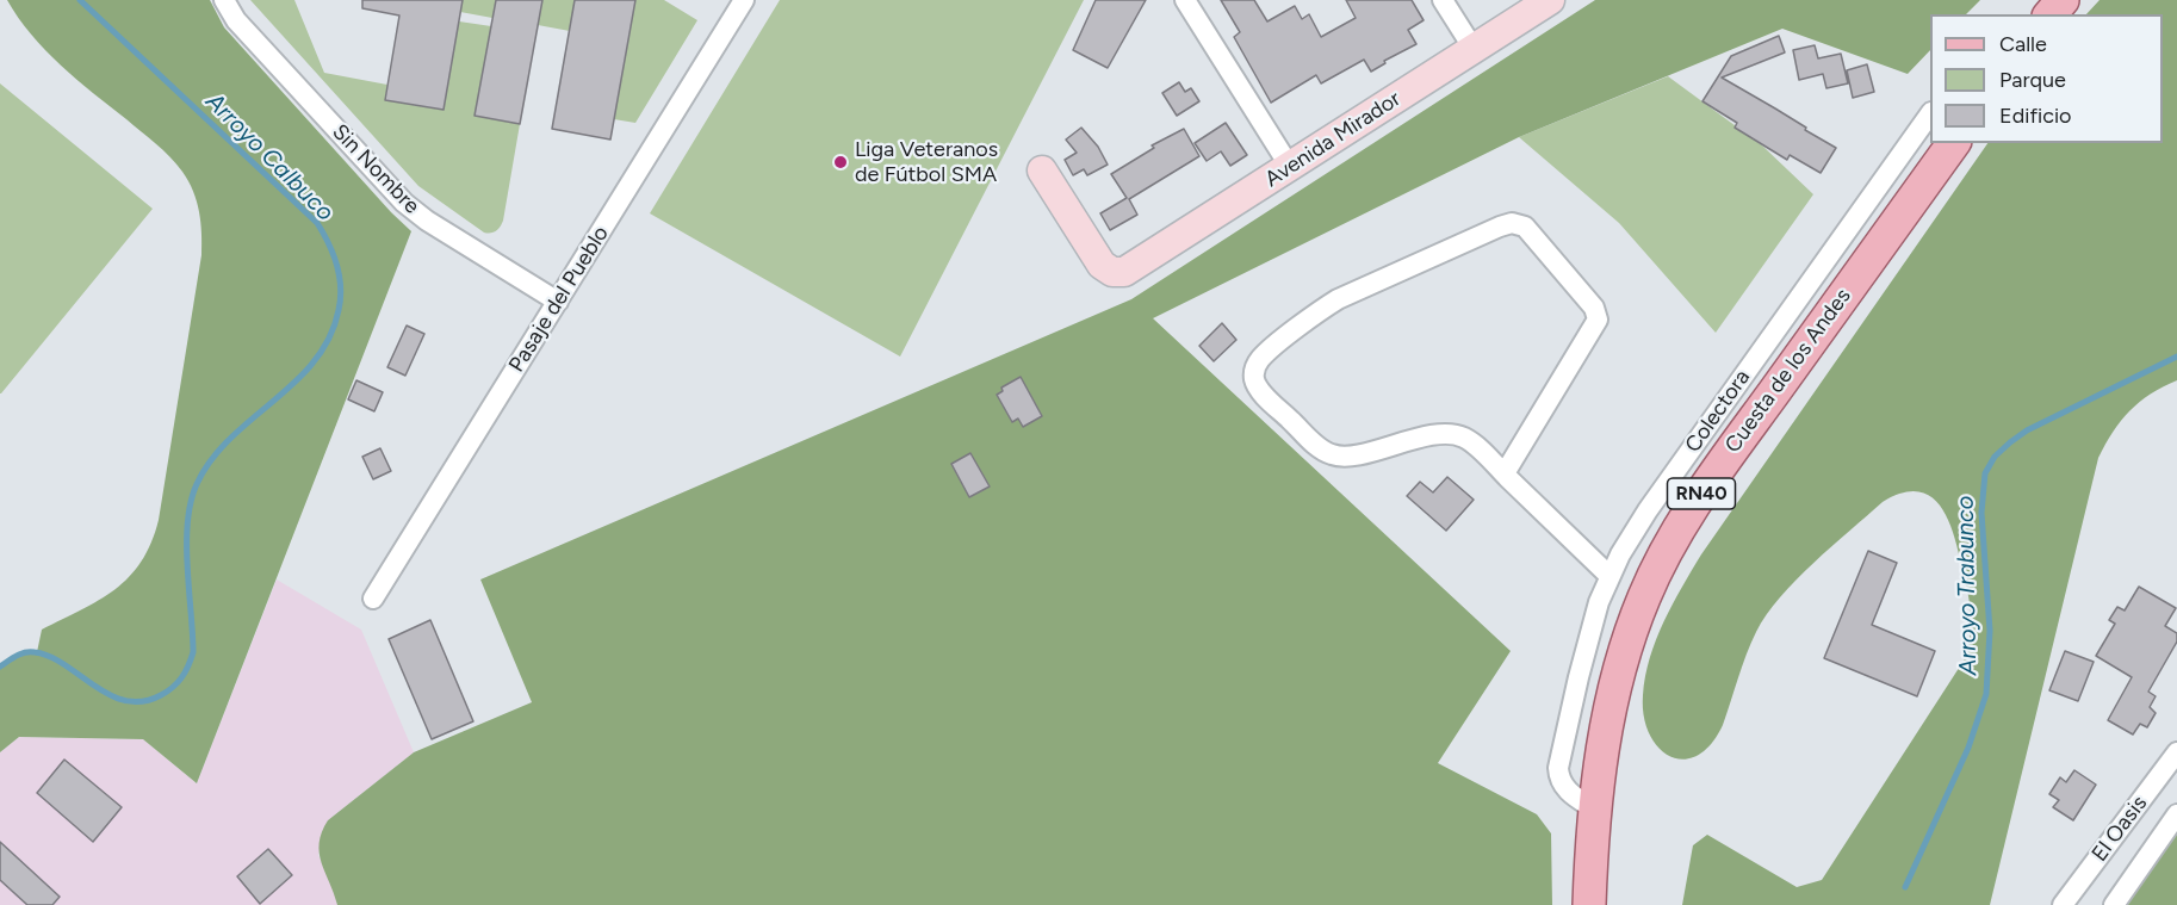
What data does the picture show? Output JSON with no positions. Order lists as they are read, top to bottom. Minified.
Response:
{"streets":{"main road":["Cuesta de los Andes","RN40"],"street":["Avenida Mirador","Sin Nombre","Pasaje del Pueblo","Colectora","El Oasis"]},"crossings":[["Sin Nombre","Pasaje del Pueblo"],["Cuesta de los Andes","Colectora"]],"water":["Arroyo Calbuco","Arroyo Trabunco"],"places":["Liga Veteranos de Fútbol SMA"],"legend":["Calle","Parque","Edificio"]}
